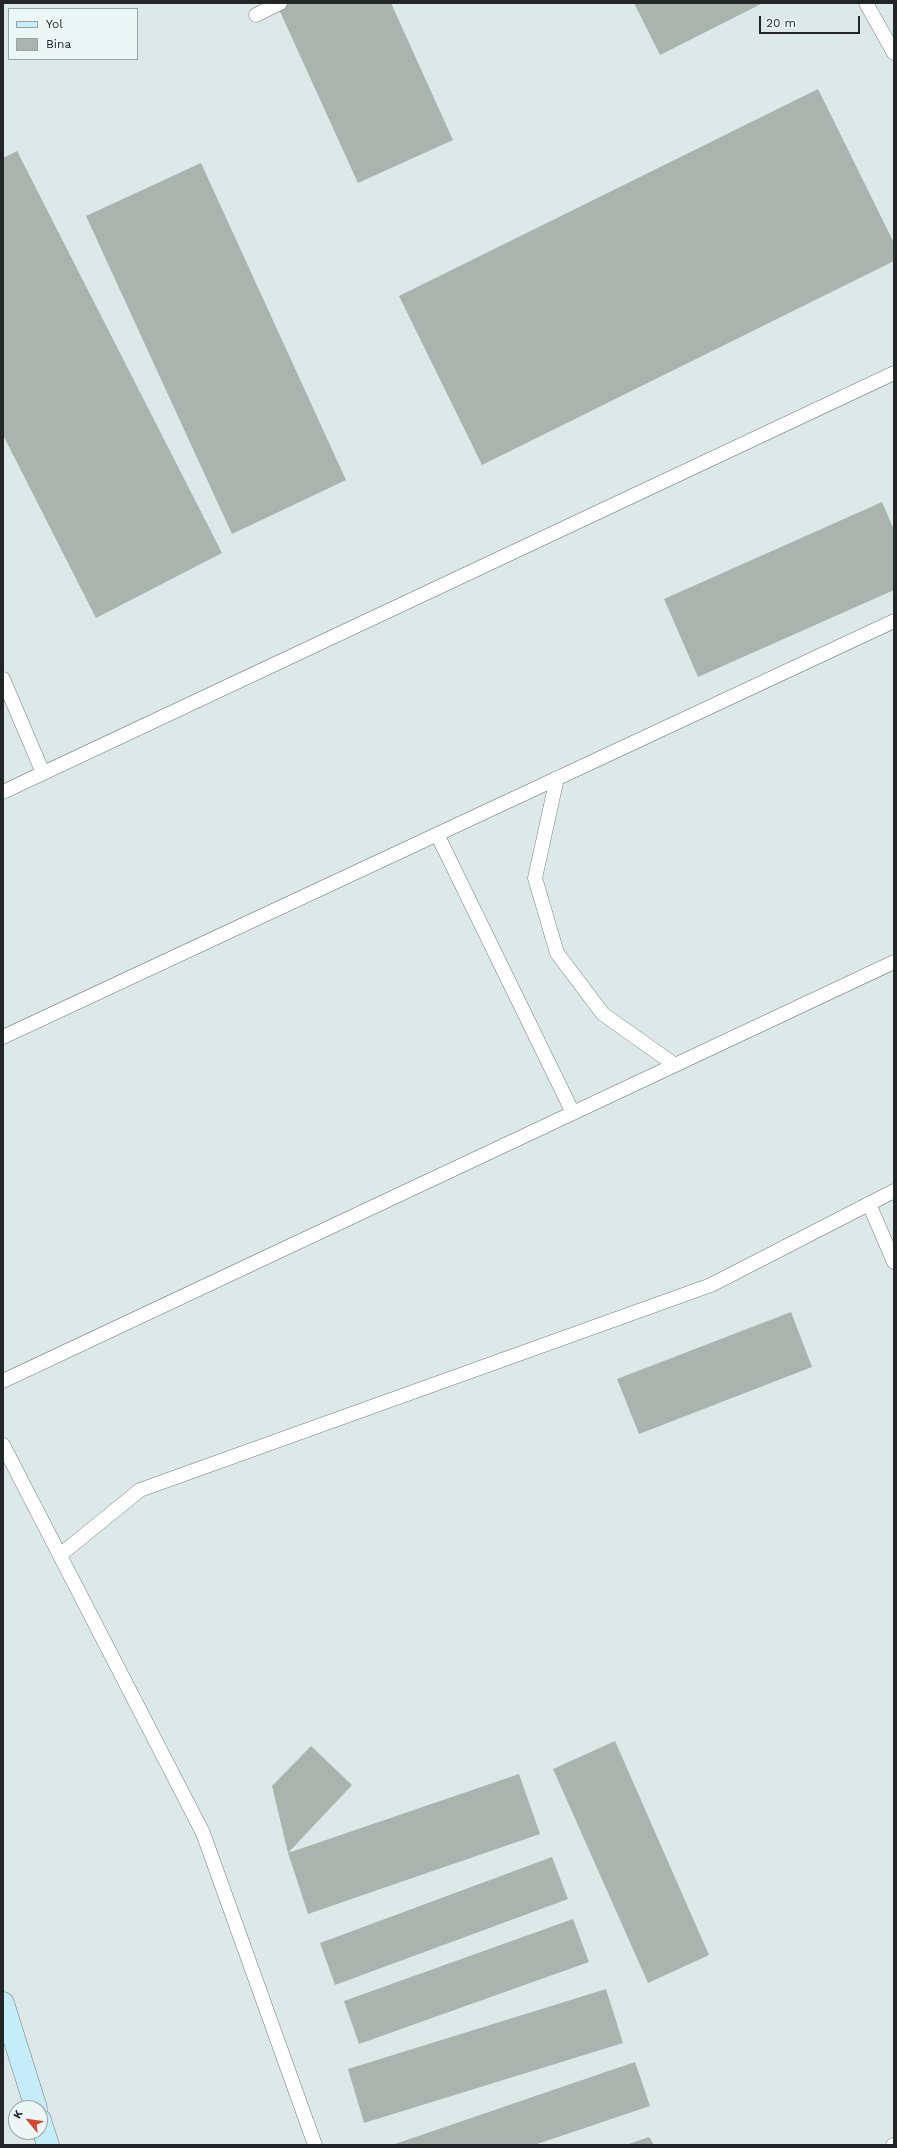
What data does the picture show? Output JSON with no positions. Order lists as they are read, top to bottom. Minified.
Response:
{"legend":["Yol","Bina"],"scale_bar":"20 m","north":"top left"}
